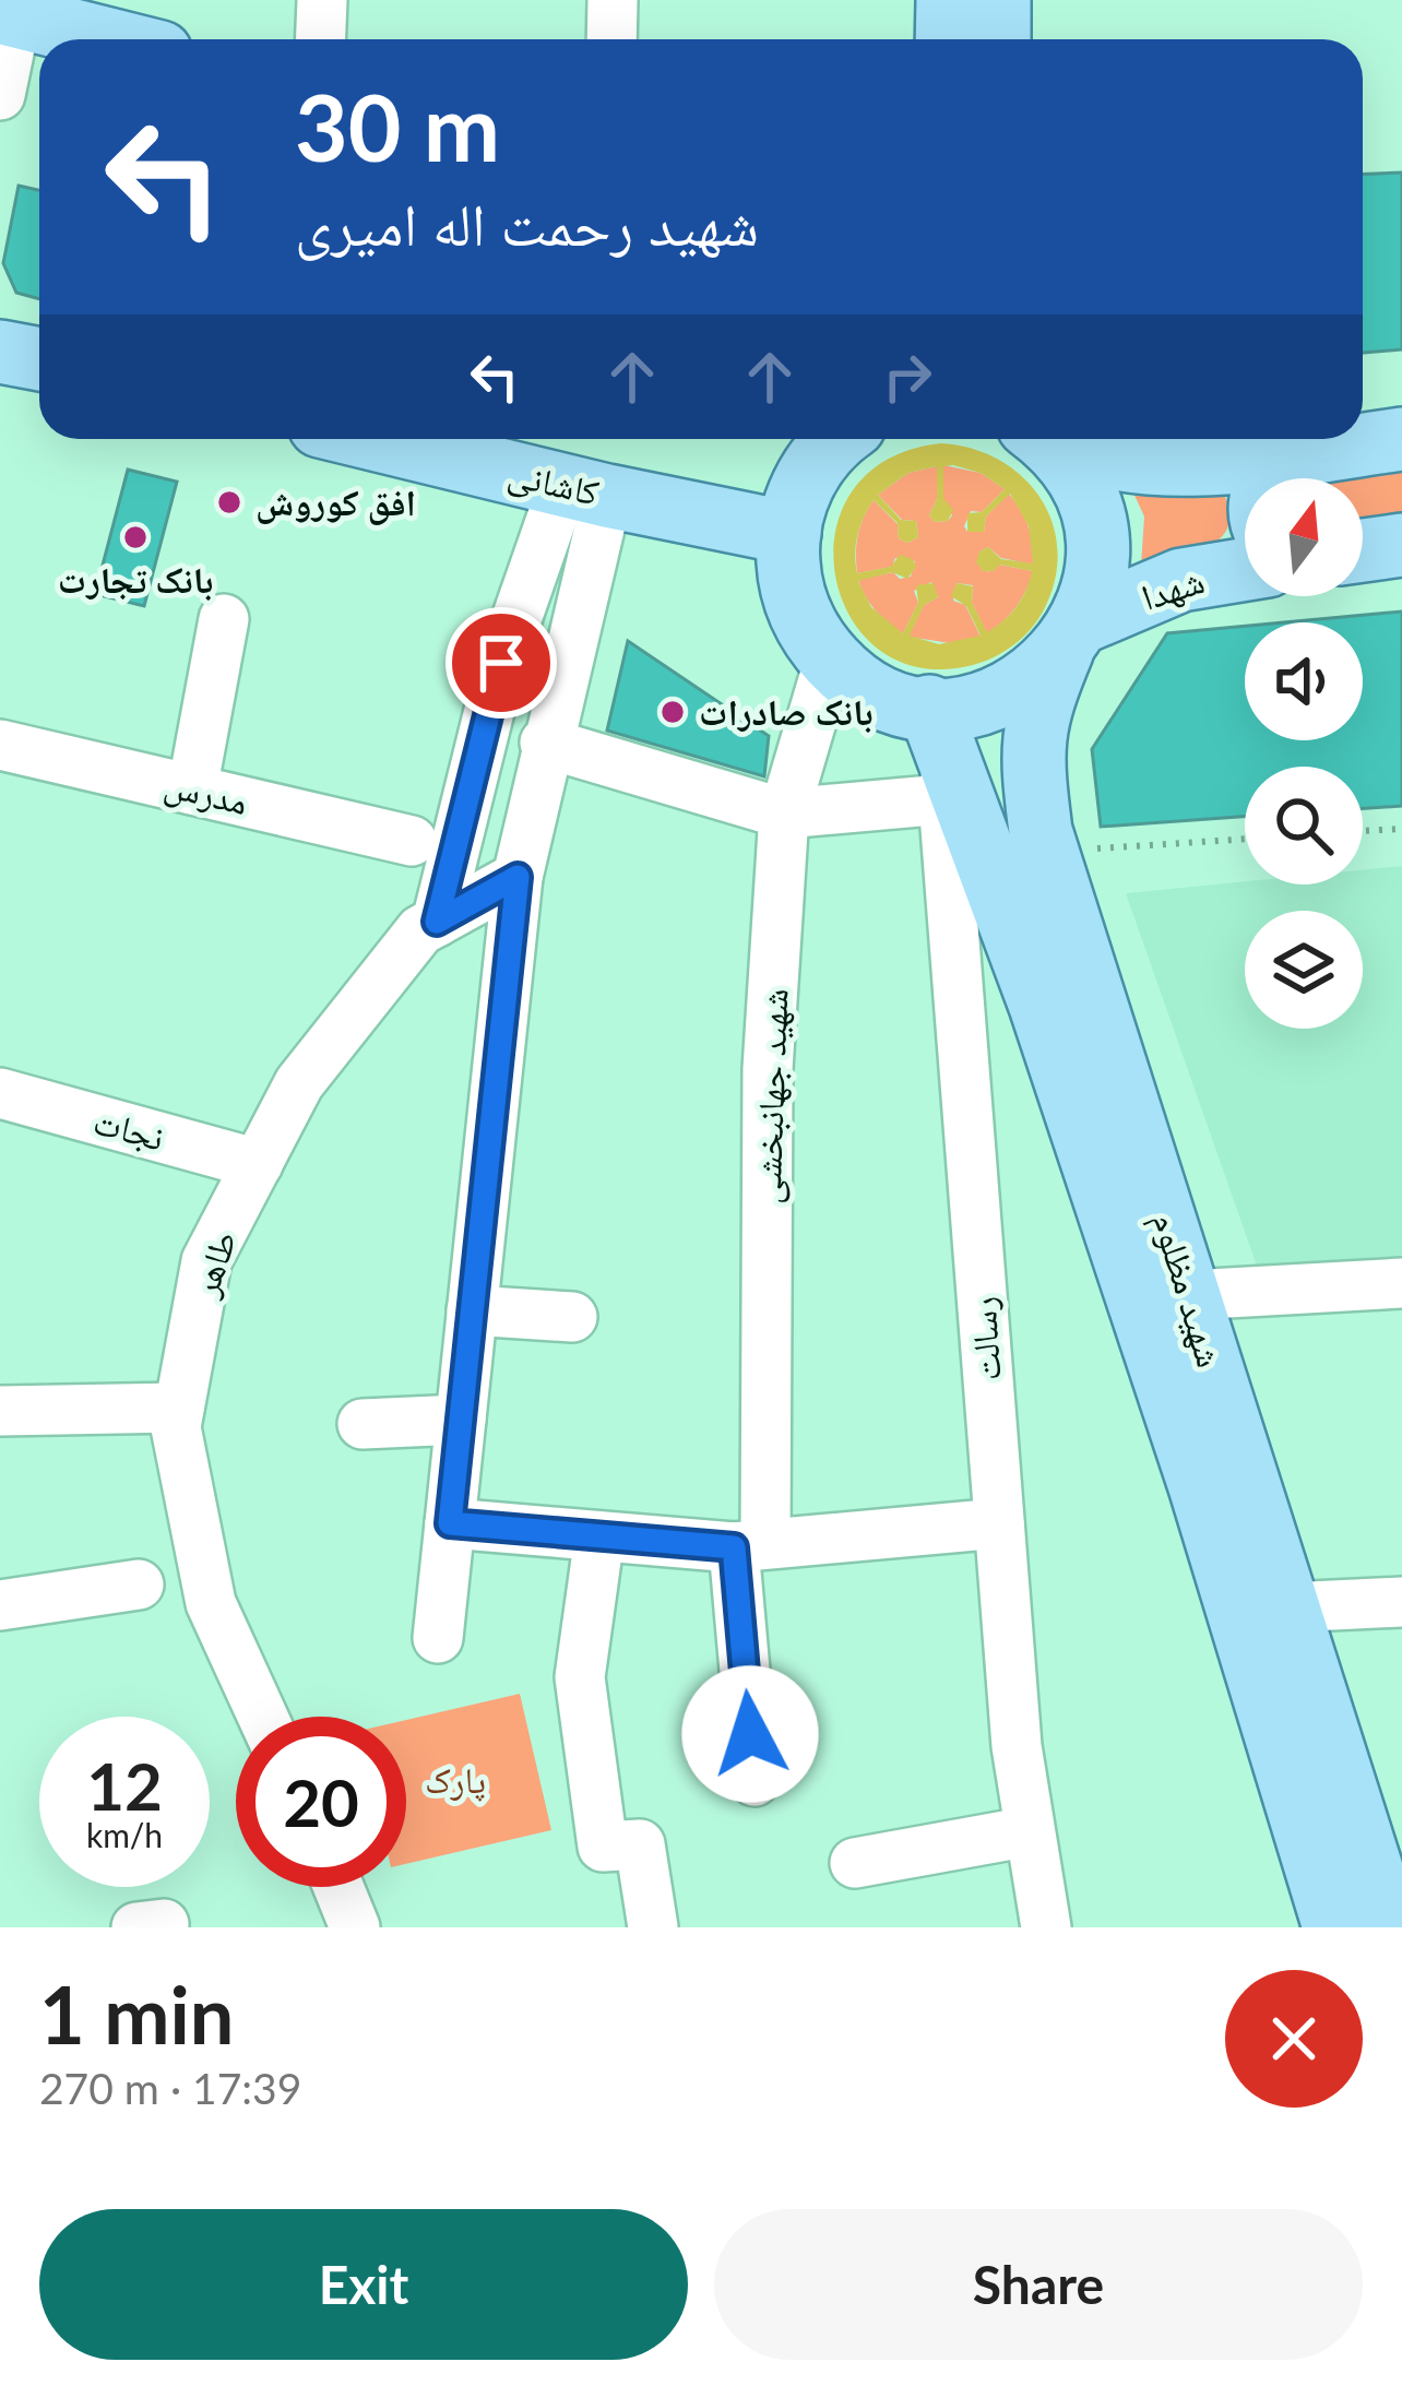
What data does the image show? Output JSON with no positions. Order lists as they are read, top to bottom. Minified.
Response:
{"streets":{"main road":["کاشانی","شهدا","شهید مظلوم"],"street":["مدرس","شهید جهانبخشی","نجات","طاهر","رسالت"]},"crossings":[["شهدا","شهید مظلوم"],["شهدا","رسالت"],["نجات","طاهر"],["شهید مظلوم","رسالت"]],"parks":["پارک"],"places":["افق کوروش","بانک تجارت","بانک صادرات"],"north":"top","page":{"turn":["30 m","شهید رحمت اله امیری"],"speed":"12 km/h","limit":"20","heading":["1 min","270 m · 17:39"],"buttons":["Exit","Share"]}}
